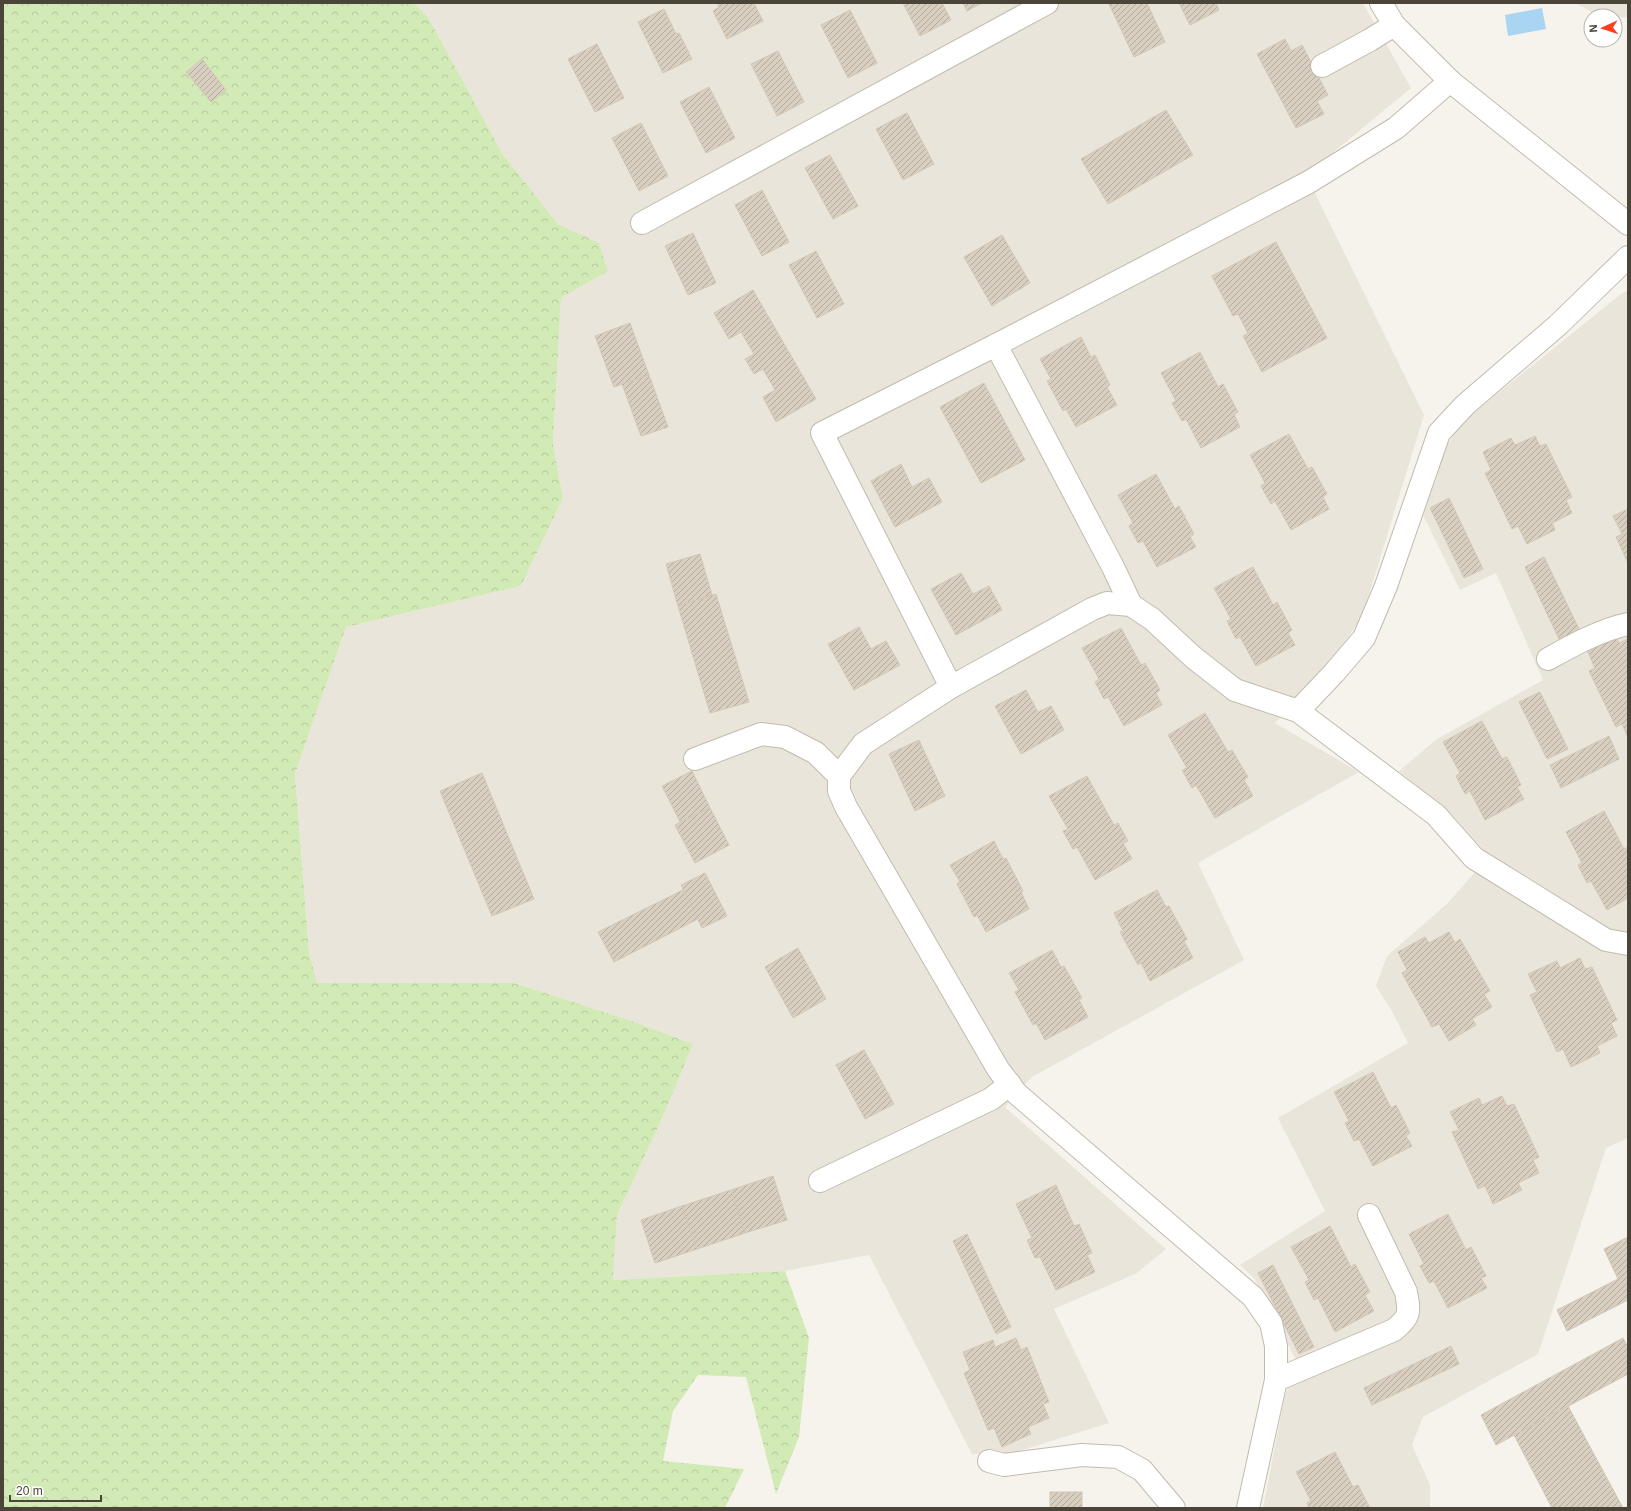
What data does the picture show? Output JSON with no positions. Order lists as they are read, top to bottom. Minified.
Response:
{"scale_bar":"20 m","north":"left"}
